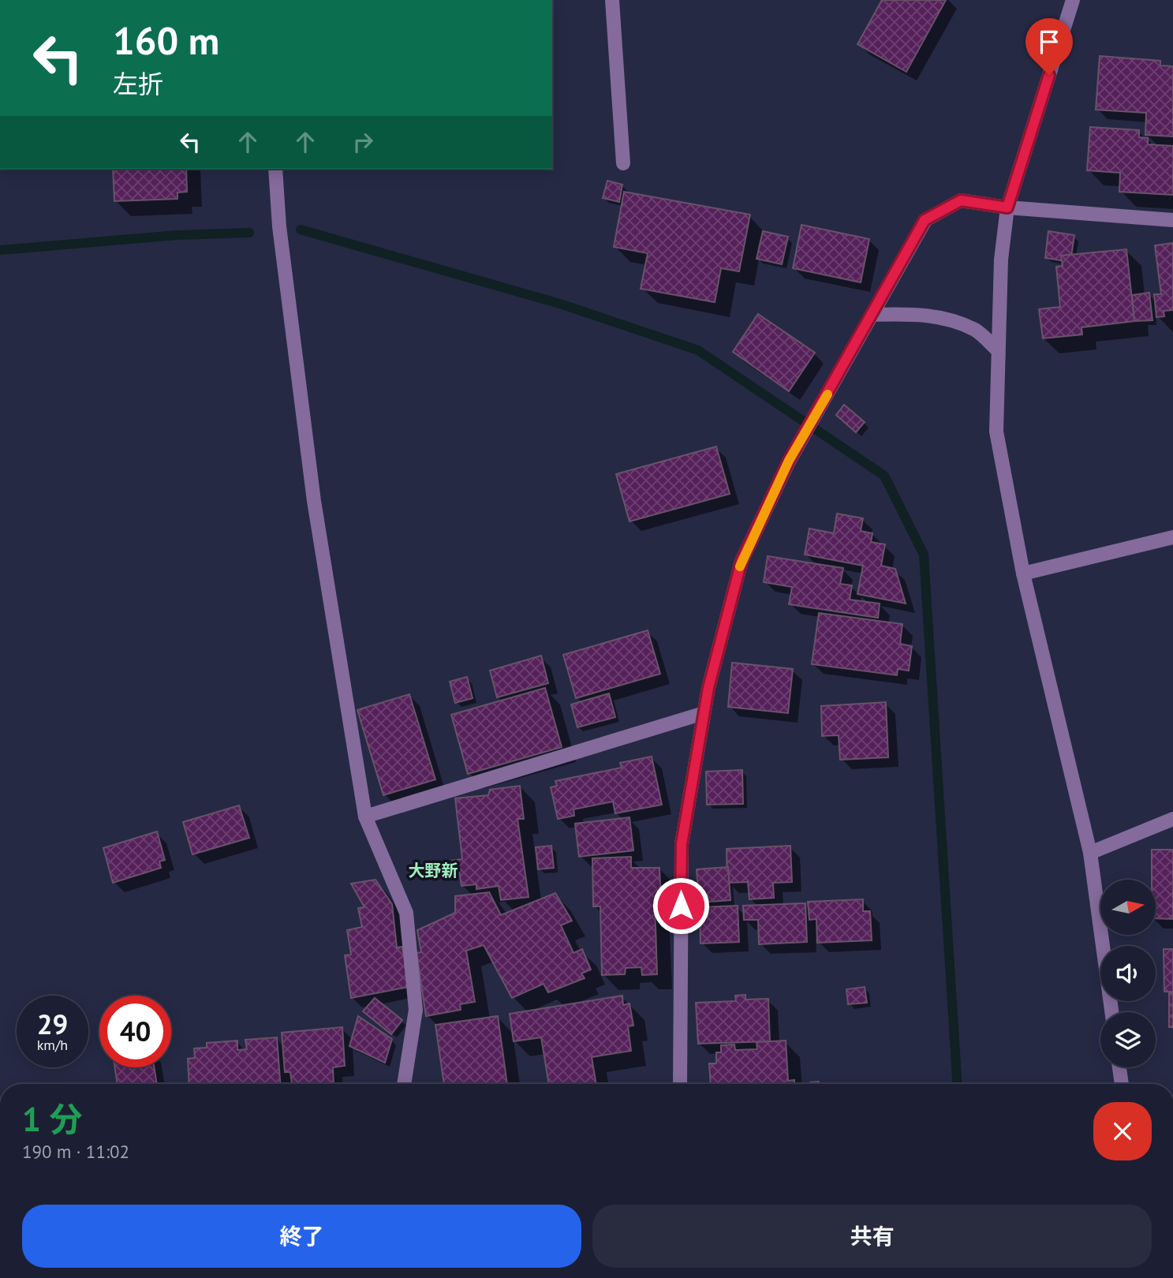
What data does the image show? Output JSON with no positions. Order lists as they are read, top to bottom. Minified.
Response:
{"districts":["大野新"],"north":"right","page":{"turn":["160 m","左折"],"speed":"29 km/h","limit":"40","heading":["1 分","190 m · 11:02"],"buttons":["終了","共有"]}}
